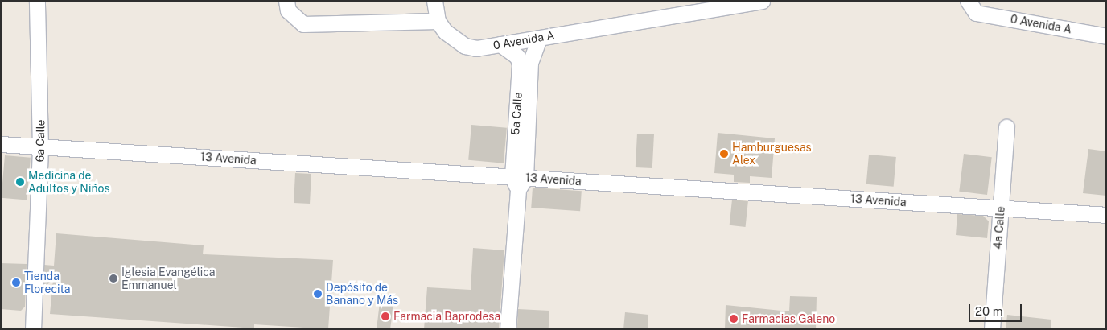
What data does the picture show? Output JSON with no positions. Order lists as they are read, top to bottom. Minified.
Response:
{"streets":{"street":["0 Avenida A","5a Calle","6a Calle","13 Avenida","4a Calle"]},"crossings":[["0 Avenida A","5a Calle"],["5a Calle","13 Avenida"],["6a Calle","13 Avenida"],["13 Avenida","4a Calle"]],"places":["Hamburguesas Alex","Medicina de Adultos y Niños","Iglesia Evangélica Emmanuel","Tienda Florecita","Depósito de Banano y Más","Farmacia Baprodesa","Farmacias Galeno"],"scale_bar":"20 m"}
